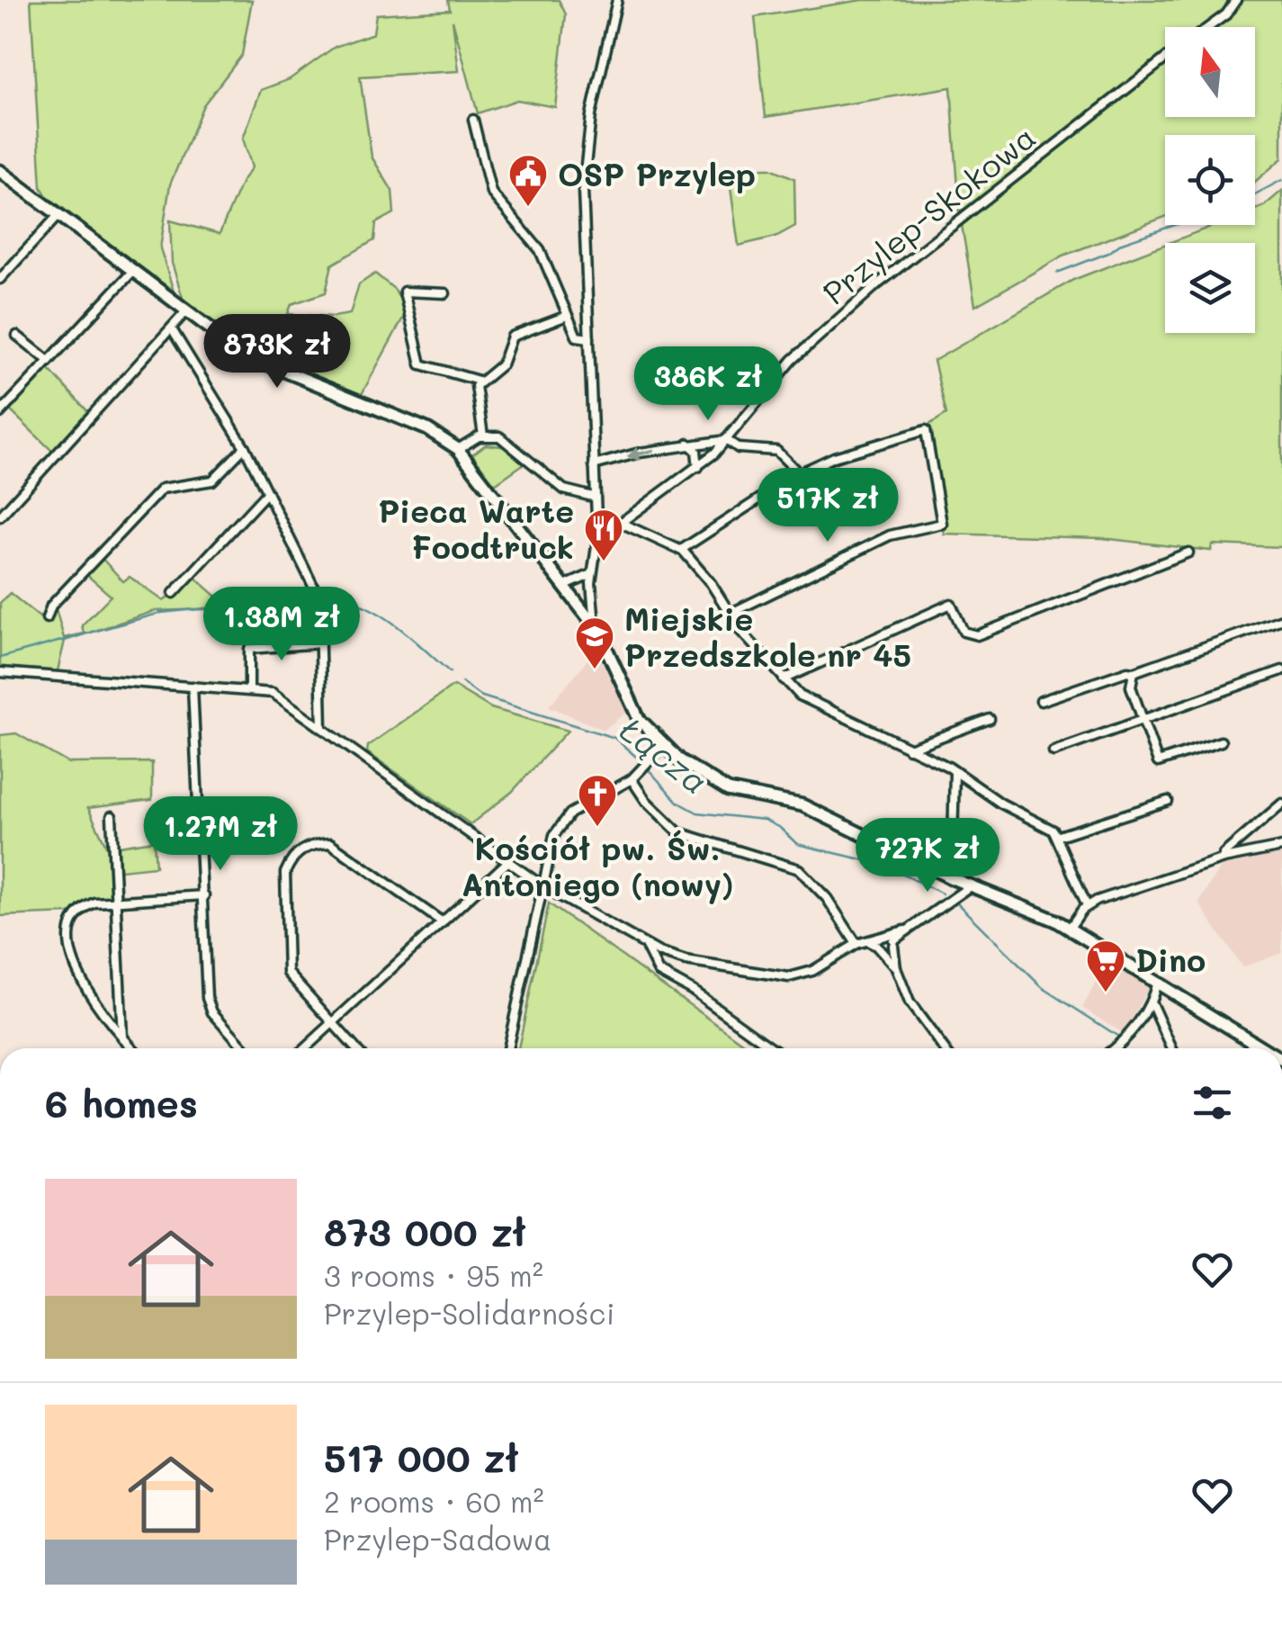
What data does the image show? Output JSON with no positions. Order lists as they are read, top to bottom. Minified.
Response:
{"streets":{"street":["Przylep-Skokowa"]},"water":["Łącza"],"places":{"public building":["OSP Przylep"],"restaurant":["Pieca Warte Foodtruck"],"school or university":["Miejskie Przedszkole nr 45"],"church":["Kościół pw. Św. Antoniego (nowy)"],"supermarket":["Dino"]},"north":"top","page":{"price":["873K zł","386K zł","517K zł","1.38M zł","1.27M zł","727K zł"],"heading":"6 homes","list":[{"name":"873 000 zł","note":"3 rooms · 95 m² · Przylep-Solidarności"},{"name":"517 000 zł","note":"2 rooms · 60 m² · Przylep-Sadowa"}]}}
